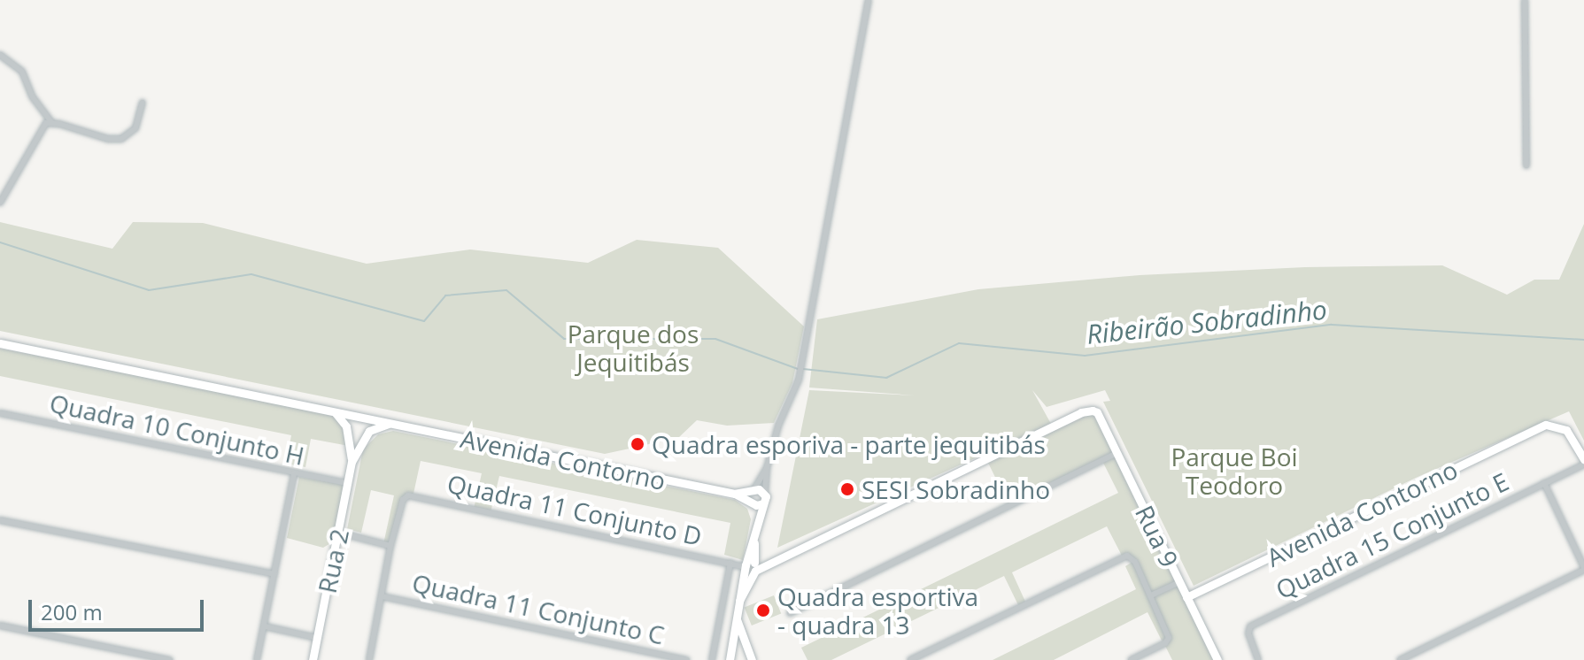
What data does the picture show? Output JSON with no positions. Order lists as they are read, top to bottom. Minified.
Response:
{"streets":{"street":["Quadra 10 Conjunto H","Avenida Contorno","Quadra 11 Conjunto D","Quadra 15 Conjunto E","Rua 9","Rua 2","Quadra 11 Conjunto C"]},"crossings":[["Quadra 10 Conjunto H","Rua 2"],["Avenida Contorno","Quadra 15 Conjunto E"],["Avenida Contorno","Rua 9"],["Avenida Contorno","Rua 2"],["Quadra 11 Conjunto D","Rua 9"]],"water":["Ribeirão Sobradinho"],"parks":["Parque dos Jequitibás","Parque Boi Teodoro"],"places":["Quadra esporiva - parte jequitibás","SESI Sobradinho","Quadra esportiva - quadra 13"],"scale_bar":"200 m"}
